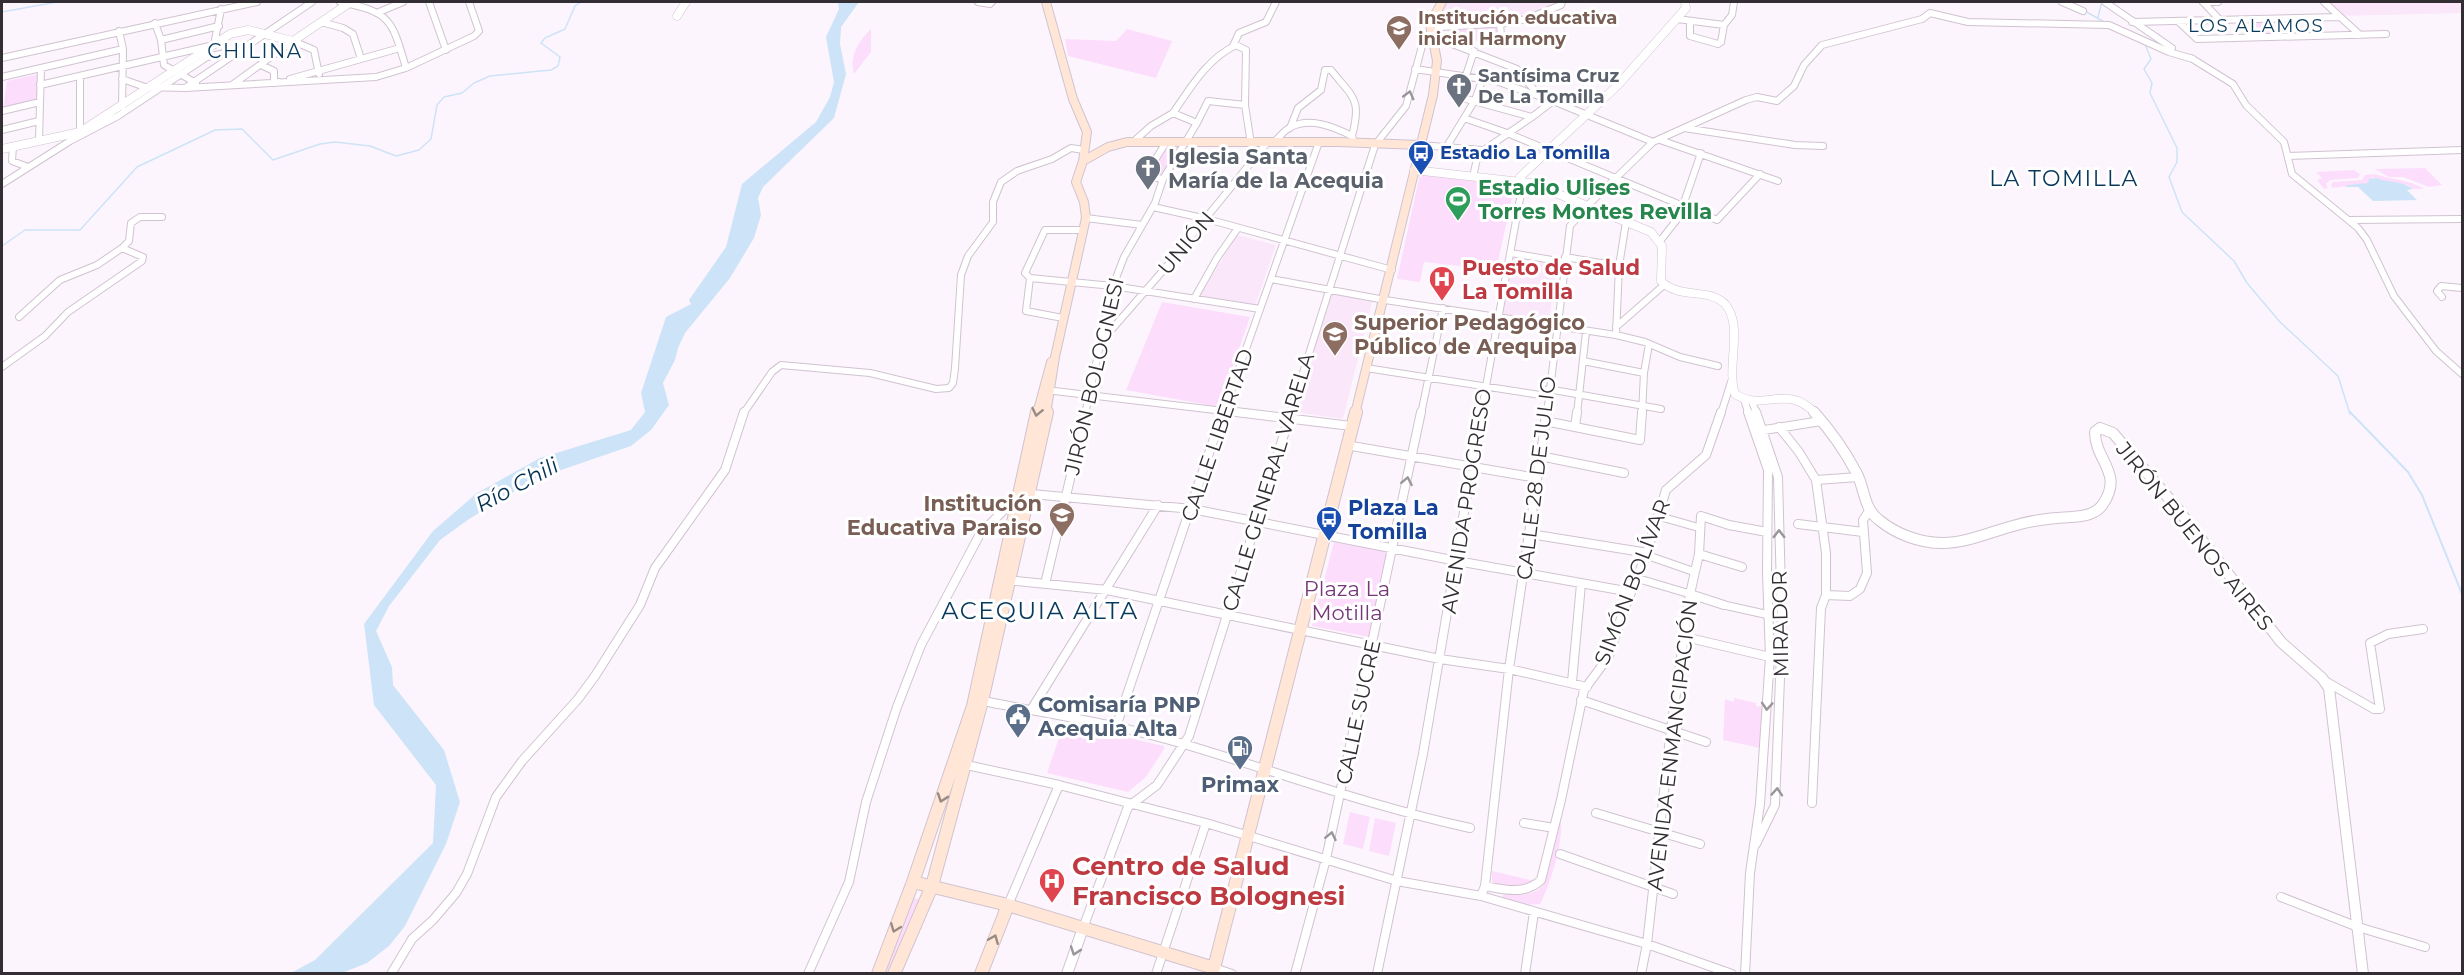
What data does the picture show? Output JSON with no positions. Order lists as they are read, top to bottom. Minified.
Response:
{"streets":{"street":["UNIÓN","JIRÓN BOLOGNESI","CALLE LIBERTAD","CALLE 28 DE JULIO","CALLE GENERAL VARELA","AVENIDA PROGRESO","JIRÓN BUENOS AIRES","SIMÓN BOLÍVAR","MIRADOR","CALLE SUCRE","AVENIDA ENMANCIPACIÓN"]},"crossings":[["UNIÓN","JIRÓN BOLOGNESI"],["CALLE 28 DE JULIO","SIMÓN BOLÍVAR"],["MIRADOR","AVENIDA ENMANCIPACIÓN"]],"districts":["LOS ALAMOS","CHILINA","LA TOMILLA","ACEQUIA ALTA"],"water":["Río Chili"],"parks":["Plaza La Motilla"],"places":{"school or university":["Institución educativa inicial Harmony","Superior Pedagógico Público de Arequipa","Institución Educativa Paraiso"],"church":["Santísima Cruz De La Tomilla","Iglesia Santa María de la Acequia"],"bus stop":["Estadio La Tomilla","Plaza La Tomilla"],"sports":["Estadio Ulises Torres Montes Revilla"],"hospital":["Puesto de Salud La Tomilla","Centro de Salud Francisco Bolognesi"],"public building":["Comisaría PNP Acequia Alta"],"fuel station":["Primax"]}}
